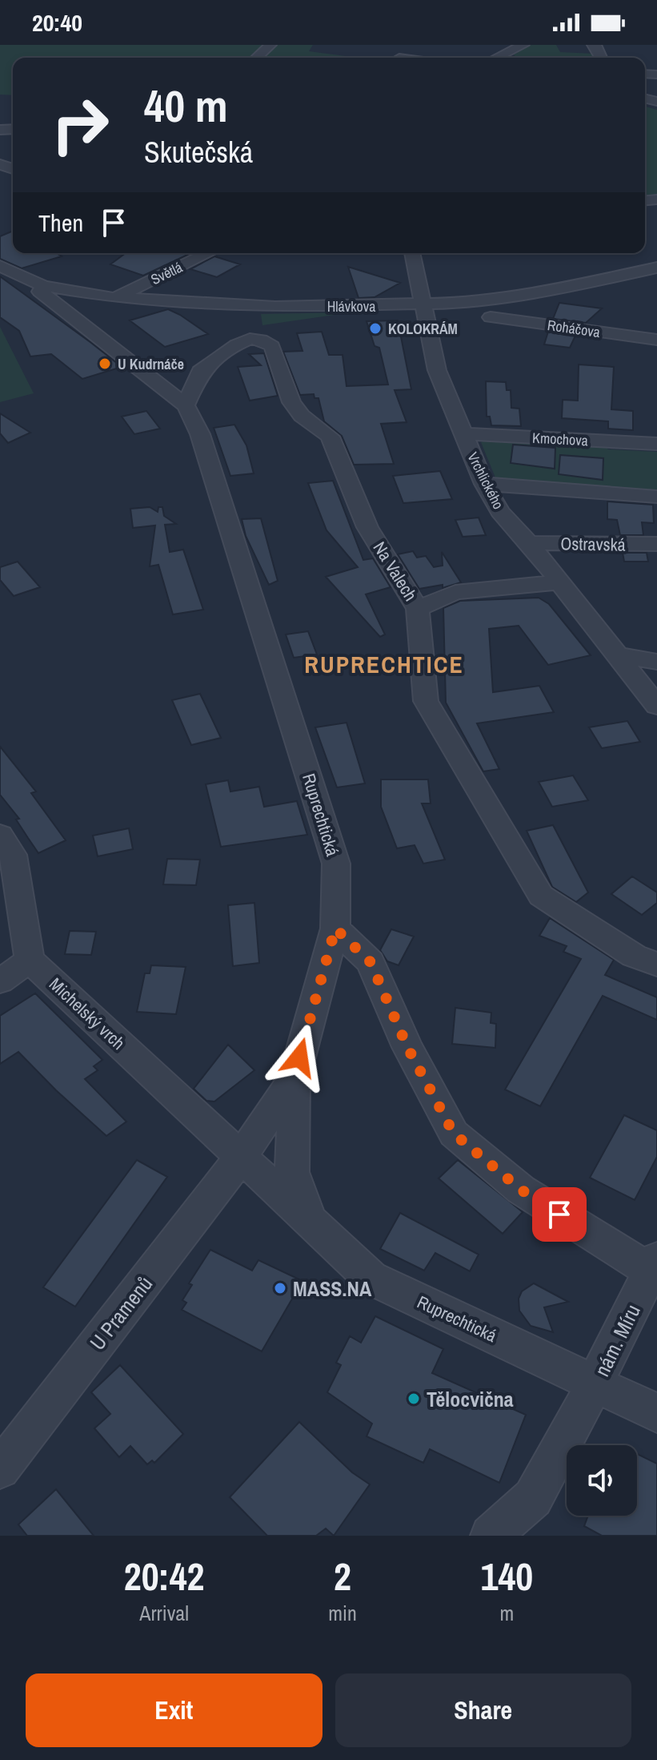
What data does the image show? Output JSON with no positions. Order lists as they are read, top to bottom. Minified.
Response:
{"streets":{"street":["Světlá","Hlávkova","Roháčova","Kmochova","Vrchlického","Ostravská","Na Valech","Ruprechtická","Michelský vrch","U Pramenů","nám. Míru"]},"crossings":[["Světlá","Hlávkova"],["Hlávkova","Vrchlického"],["Hlávkova","Ruprechtická"],["Kmochova","Vrchlického"],["Vrchlického","Ostravská"],["Na Valech","Ruprechtická"],["Ruprechtická","Michelský vrch"],["Ruprechtická","nám. Míru"],["Michelský vrch","U Pramenů"]],"districts":["RUPRECHTICE"],"places":["KOLOKRÁM","U Kudrnáče","MASS.NA","Tělocvična"],"page":{"status":"20:40","turn":["40 m","Skutečská"],"then":"Then","eta":["20:42","Arrival","2","min","140","m"],"buttons":["Exit","Share"]}}
